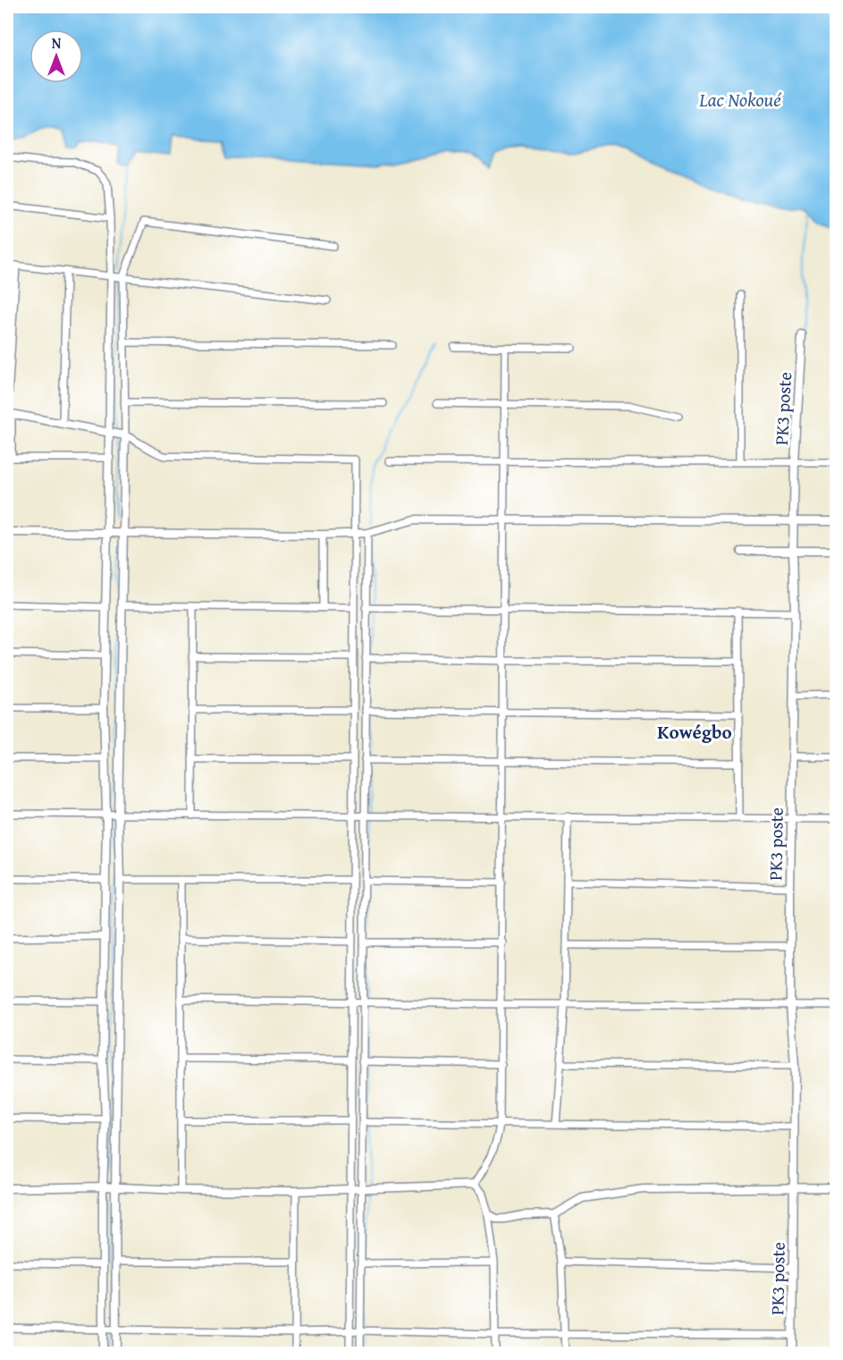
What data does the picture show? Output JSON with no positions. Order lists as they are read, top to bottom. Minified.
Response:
{"streets":{"street":["PK3 poste"]},"districts":["Kowégbo"],"water":["Lac Nokoué"],"north":"top"}
